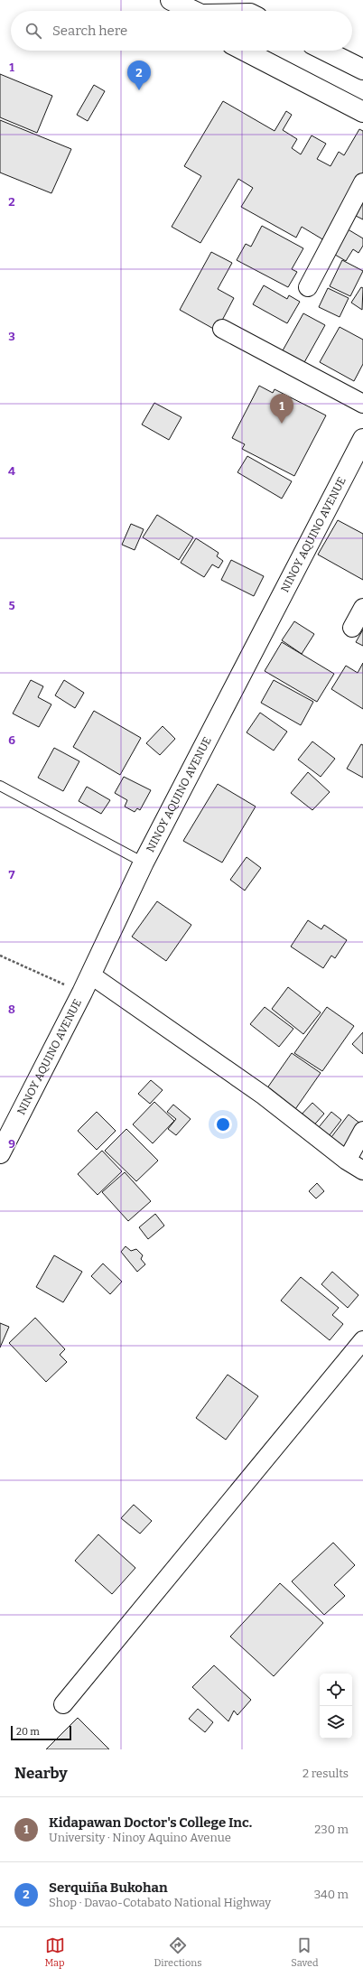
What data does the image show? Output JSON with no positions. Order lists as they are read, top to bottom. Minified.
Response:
{"streets":{"main road":["NINOY AQUINO AVENUE"]},"scale_bar":"20 m","page":{"search":"Search here","pins":["2","1"],"scale":"20 m","heading":["Nearby","2 results"],"list":[{"mark":"1","name":"Kidapawan Doctor's College Inc.","note":"University · Ninoy Aquino Avenue","value":"230 m"},{"mark":"2","name":"Serquiña Bukohan","note":"Shop · Davao-Cotabato National Highway","value":"340 m"}],"nav":["Map","Directions","Saved"]},"grid":{"rows":["1","2","3","4","5","6","7","8","9"]}}
